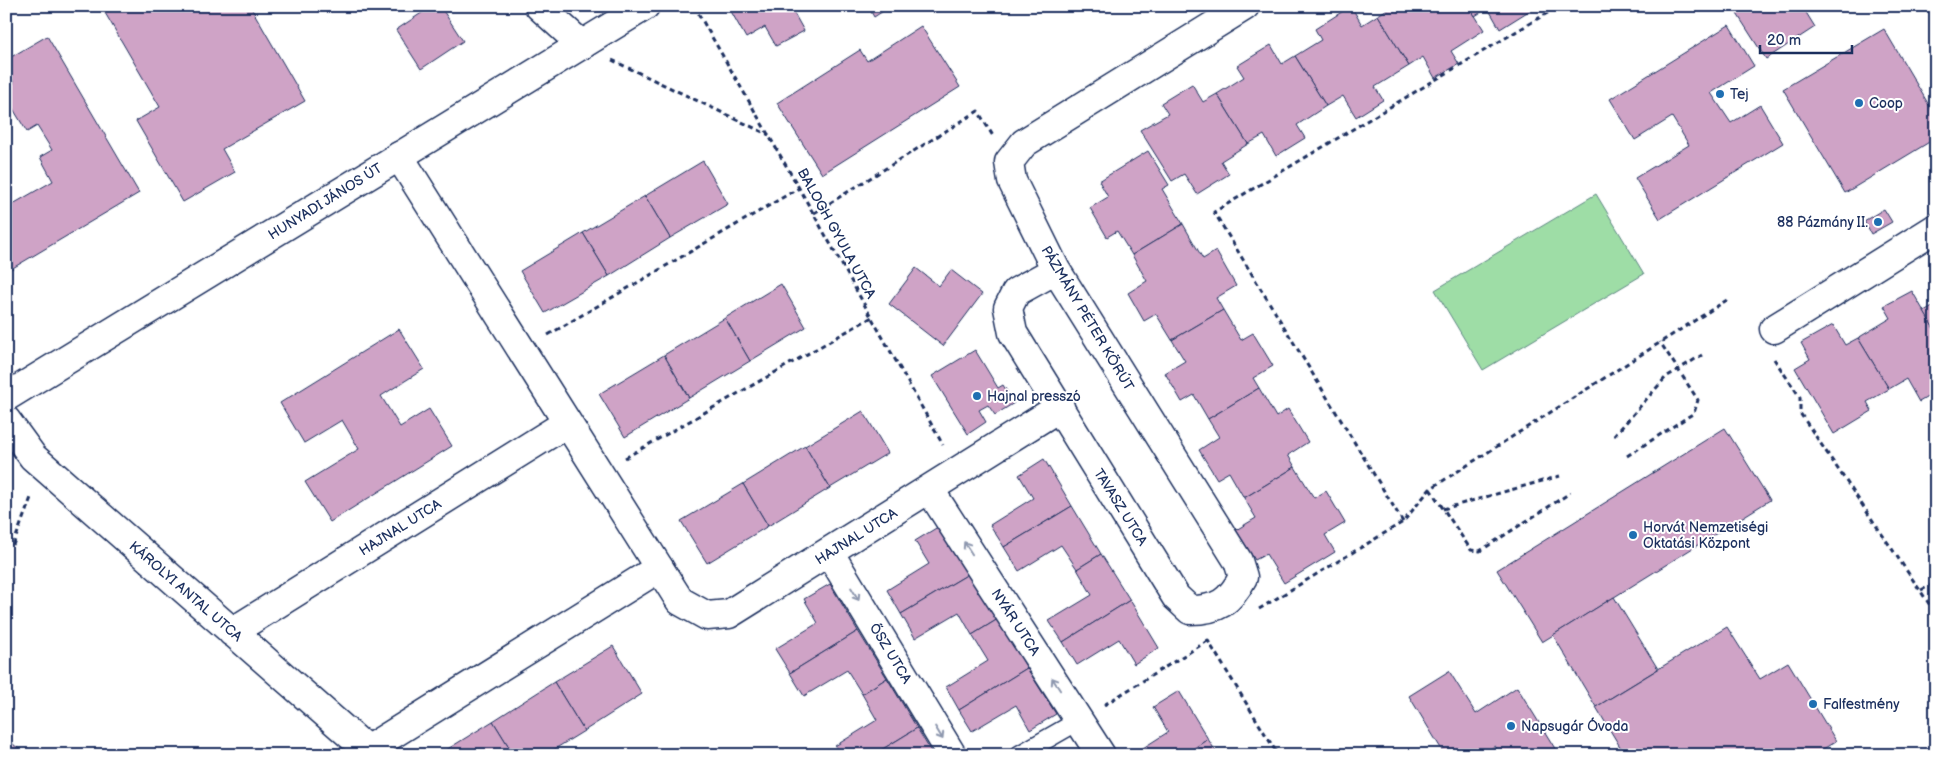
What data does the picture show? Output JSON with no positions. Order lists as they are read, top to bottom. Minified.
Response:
{"streets":{"street":["HUNYADI JÁNOS ÚT","PÁZMÁNY PÉTER KÖRÚT","TAVASZ UTCA","HAJNAL UTCA","KÁROLYI ANTAL UTCA","NYÁR UTCA","ŐSZ UTCA"],"path":["BALOGH GYULA UTCA"]},"crossings":[["HUNYADI JÁNOS ÚT","HAJNAL UTCA"],["BALOGH GYULA UTCA","HAJNAL UTCA"],["PÁZMÁNY PÉTER KÖRÚT","TAVASZ UTCA"],["TAVASZ UTCA","HAJNAL UTCA"],["HAJNAL UTCA","KÁROLYI ANTAL UTCA"],["HAJNAL UTCA","NYÁR UTCA"],["HAJNAL UTCA","ŐSZ UTCA"]],"one_way":["NYÁR UTCA","ŐSZ UTCA"],"places":["Tej","Coop","88 Pázmány II.","Hajnal presszó","Horvát Nemzetiségi Oktatási Központ","Falfestmény","Napsugár Óvoda"],"scale_bar":"20 m"}
